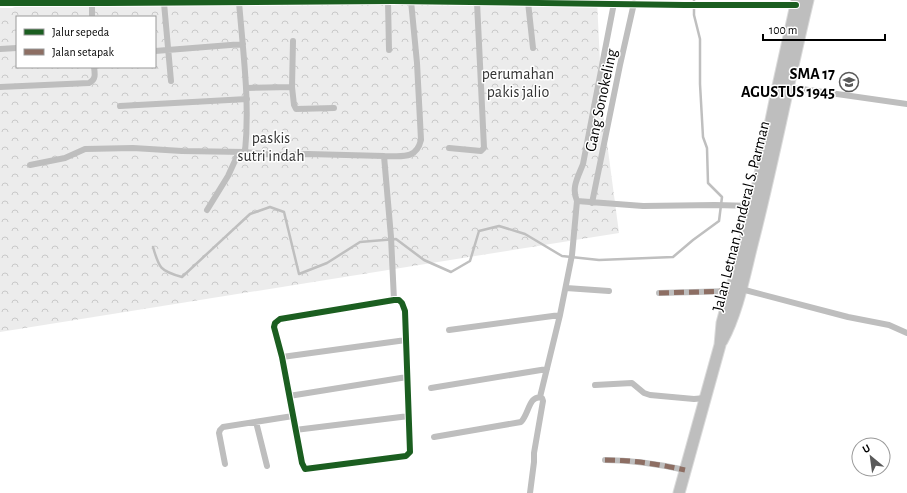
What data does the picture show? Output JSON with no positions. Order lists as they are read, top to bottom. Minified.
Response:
{"streets":{"highway":["Jalan Letnan Jenderal S. Parman"],"street":["Gang Sonokeling"]},"parks":["perumahan pakis jalio","paskis sutri indah"],"places":{"school or university":["SMA 17 AGUSTUS 1945"]},"legend":["Jalur sepeda","Jalan setapak"],"scale_bar":"100 m","north":"top left"}
